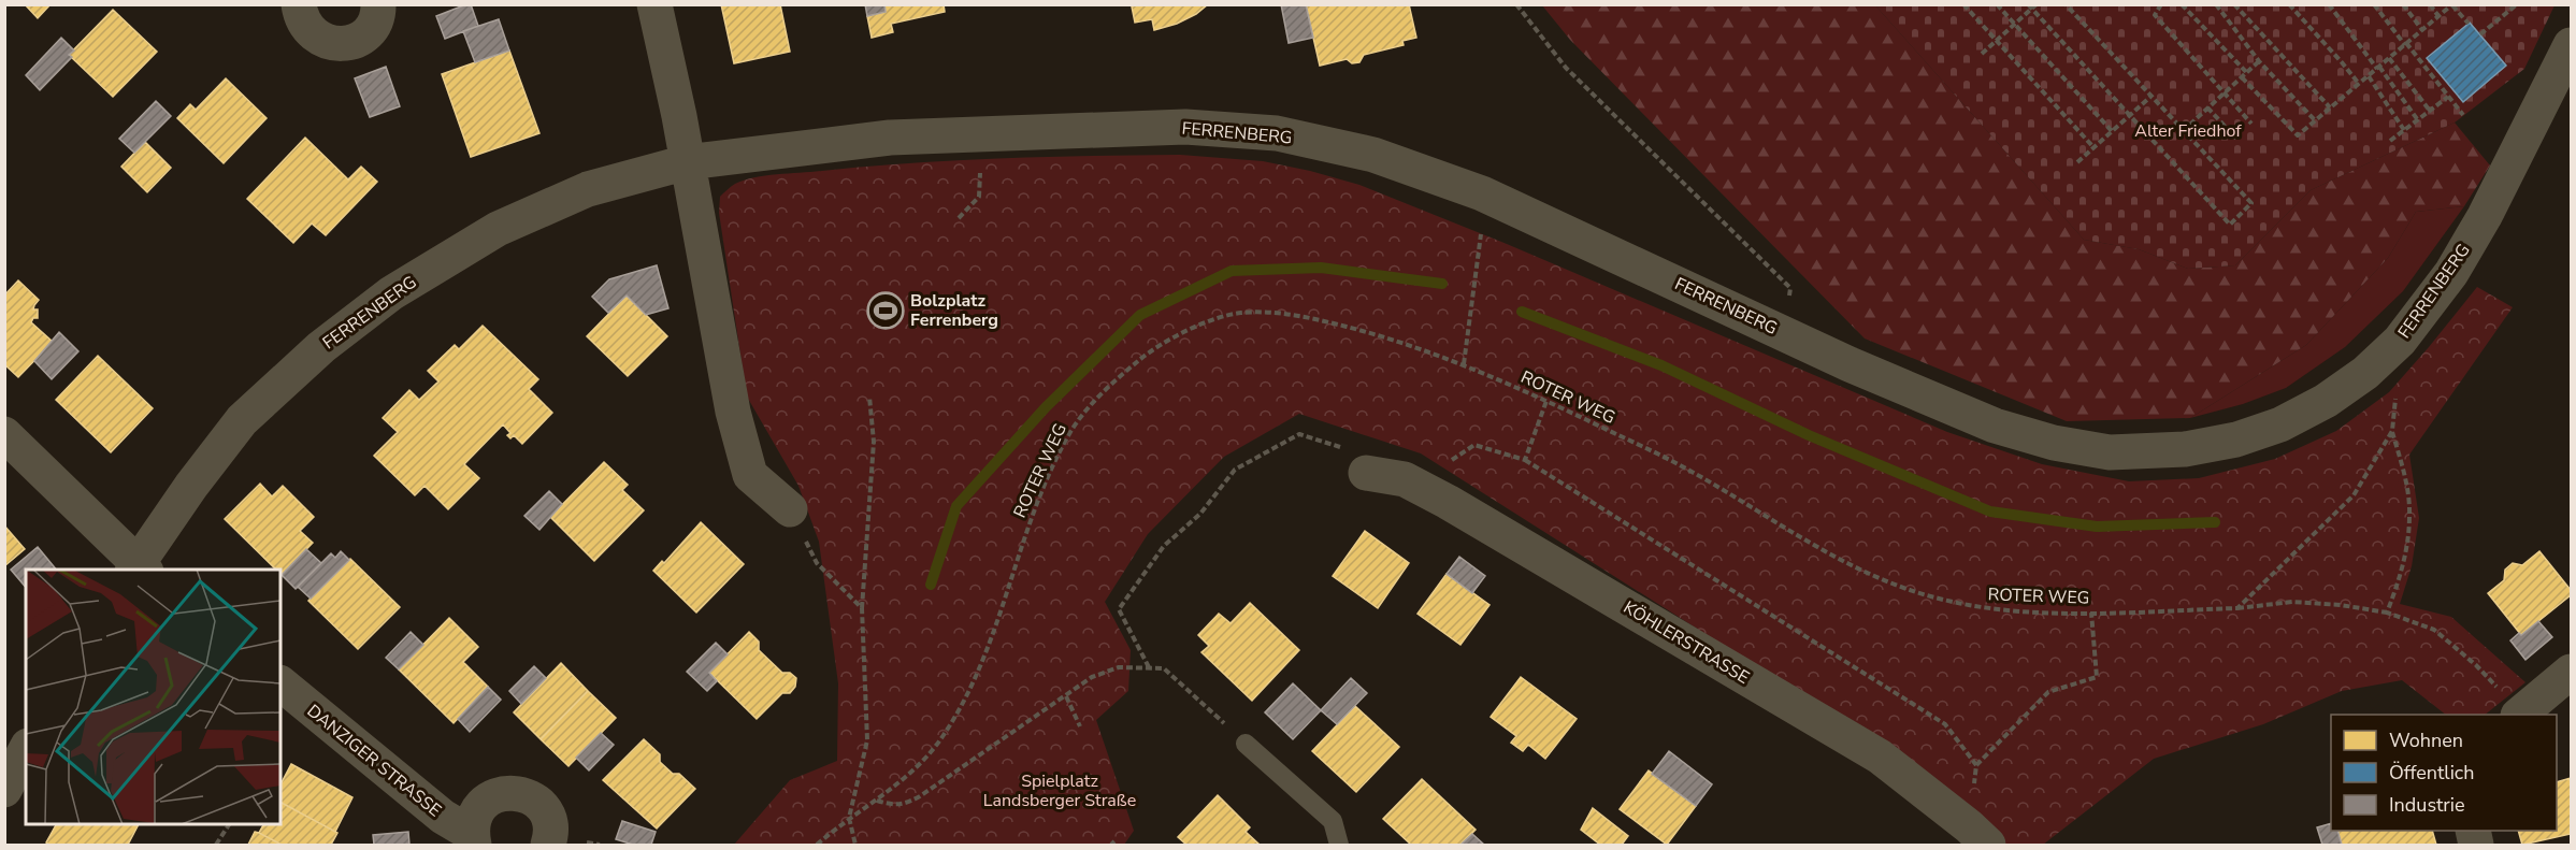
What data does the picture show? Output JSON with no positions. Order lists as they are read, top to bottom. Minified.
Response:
{"streets":{"street":["FERRENBERG","KÖHLERSTRASSE","DANZIGER STRASSE"],"path":["ROTER WEG"]},"parks":["Alter Friedhof","Spielplatz Landsberger Straße"],"places":{"sports":["Bolzplatz Ferrenberg"]},"legend":["Wohnen","Öffentlich","Industrie"]}
